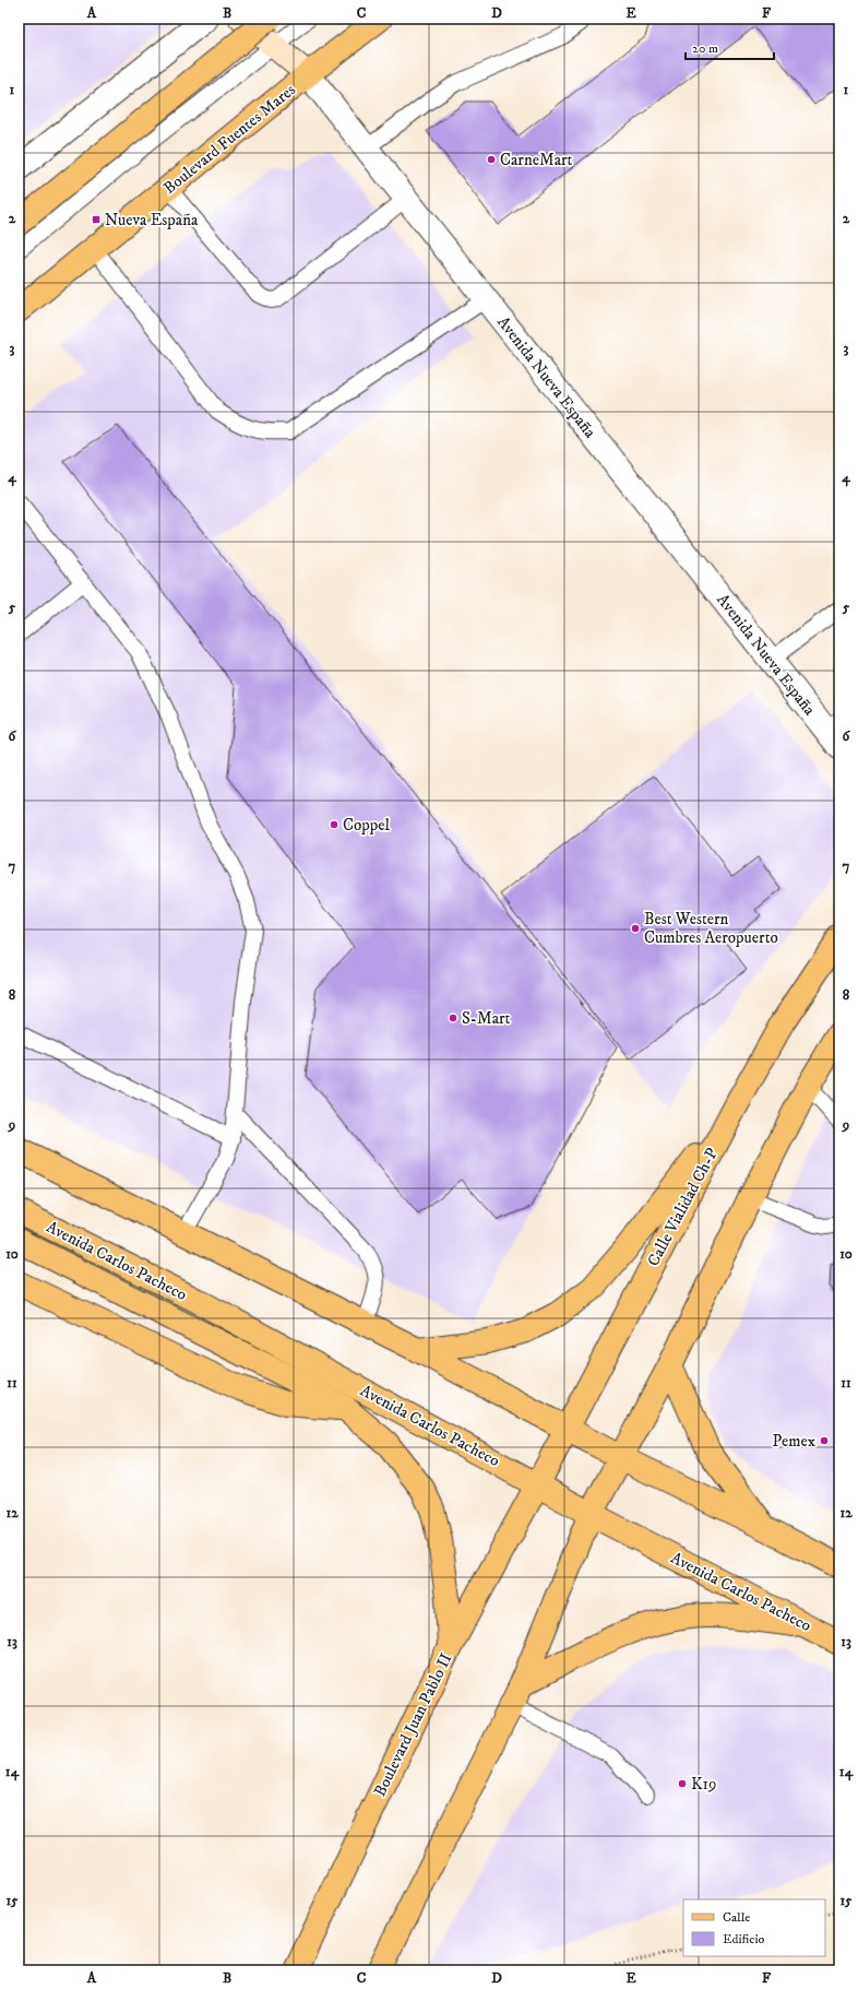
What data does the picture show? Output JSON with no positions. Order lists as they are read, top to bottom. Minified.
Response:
{"streets":{"main road":["Boulevard Fuentes Mares","Avenida Nueva España","Calle Vialidad Ch-P","Avenida Carlos Pacheco","Boulevard Juan Pablo II"]},"crossings":[["Boulevard Fuentes Mares","Avenida Nueva España"],["Calle Vialidad Ch-P","Avenida Carlos Pacheco"],["Calle Vialidad Ch-P","Boulevard Juan Pablo II"],["Avenida Carlos Pacheco","Boulevard Juan Pablo II"]],"places":{"other":["CarneMart","Coppel","Best Western Cumbres Aeropuerto","S-Mart","Pemex","K19"],"transit":["Nueva España"]},"legend":["Calle","Edificio"],"scale_bar":"20 m","grid":{"columns":["A","B","C","D","E","F"],"rows":["1","2","3","4","5","6","7","8","9","10","11","12","13","14","15"]}}
